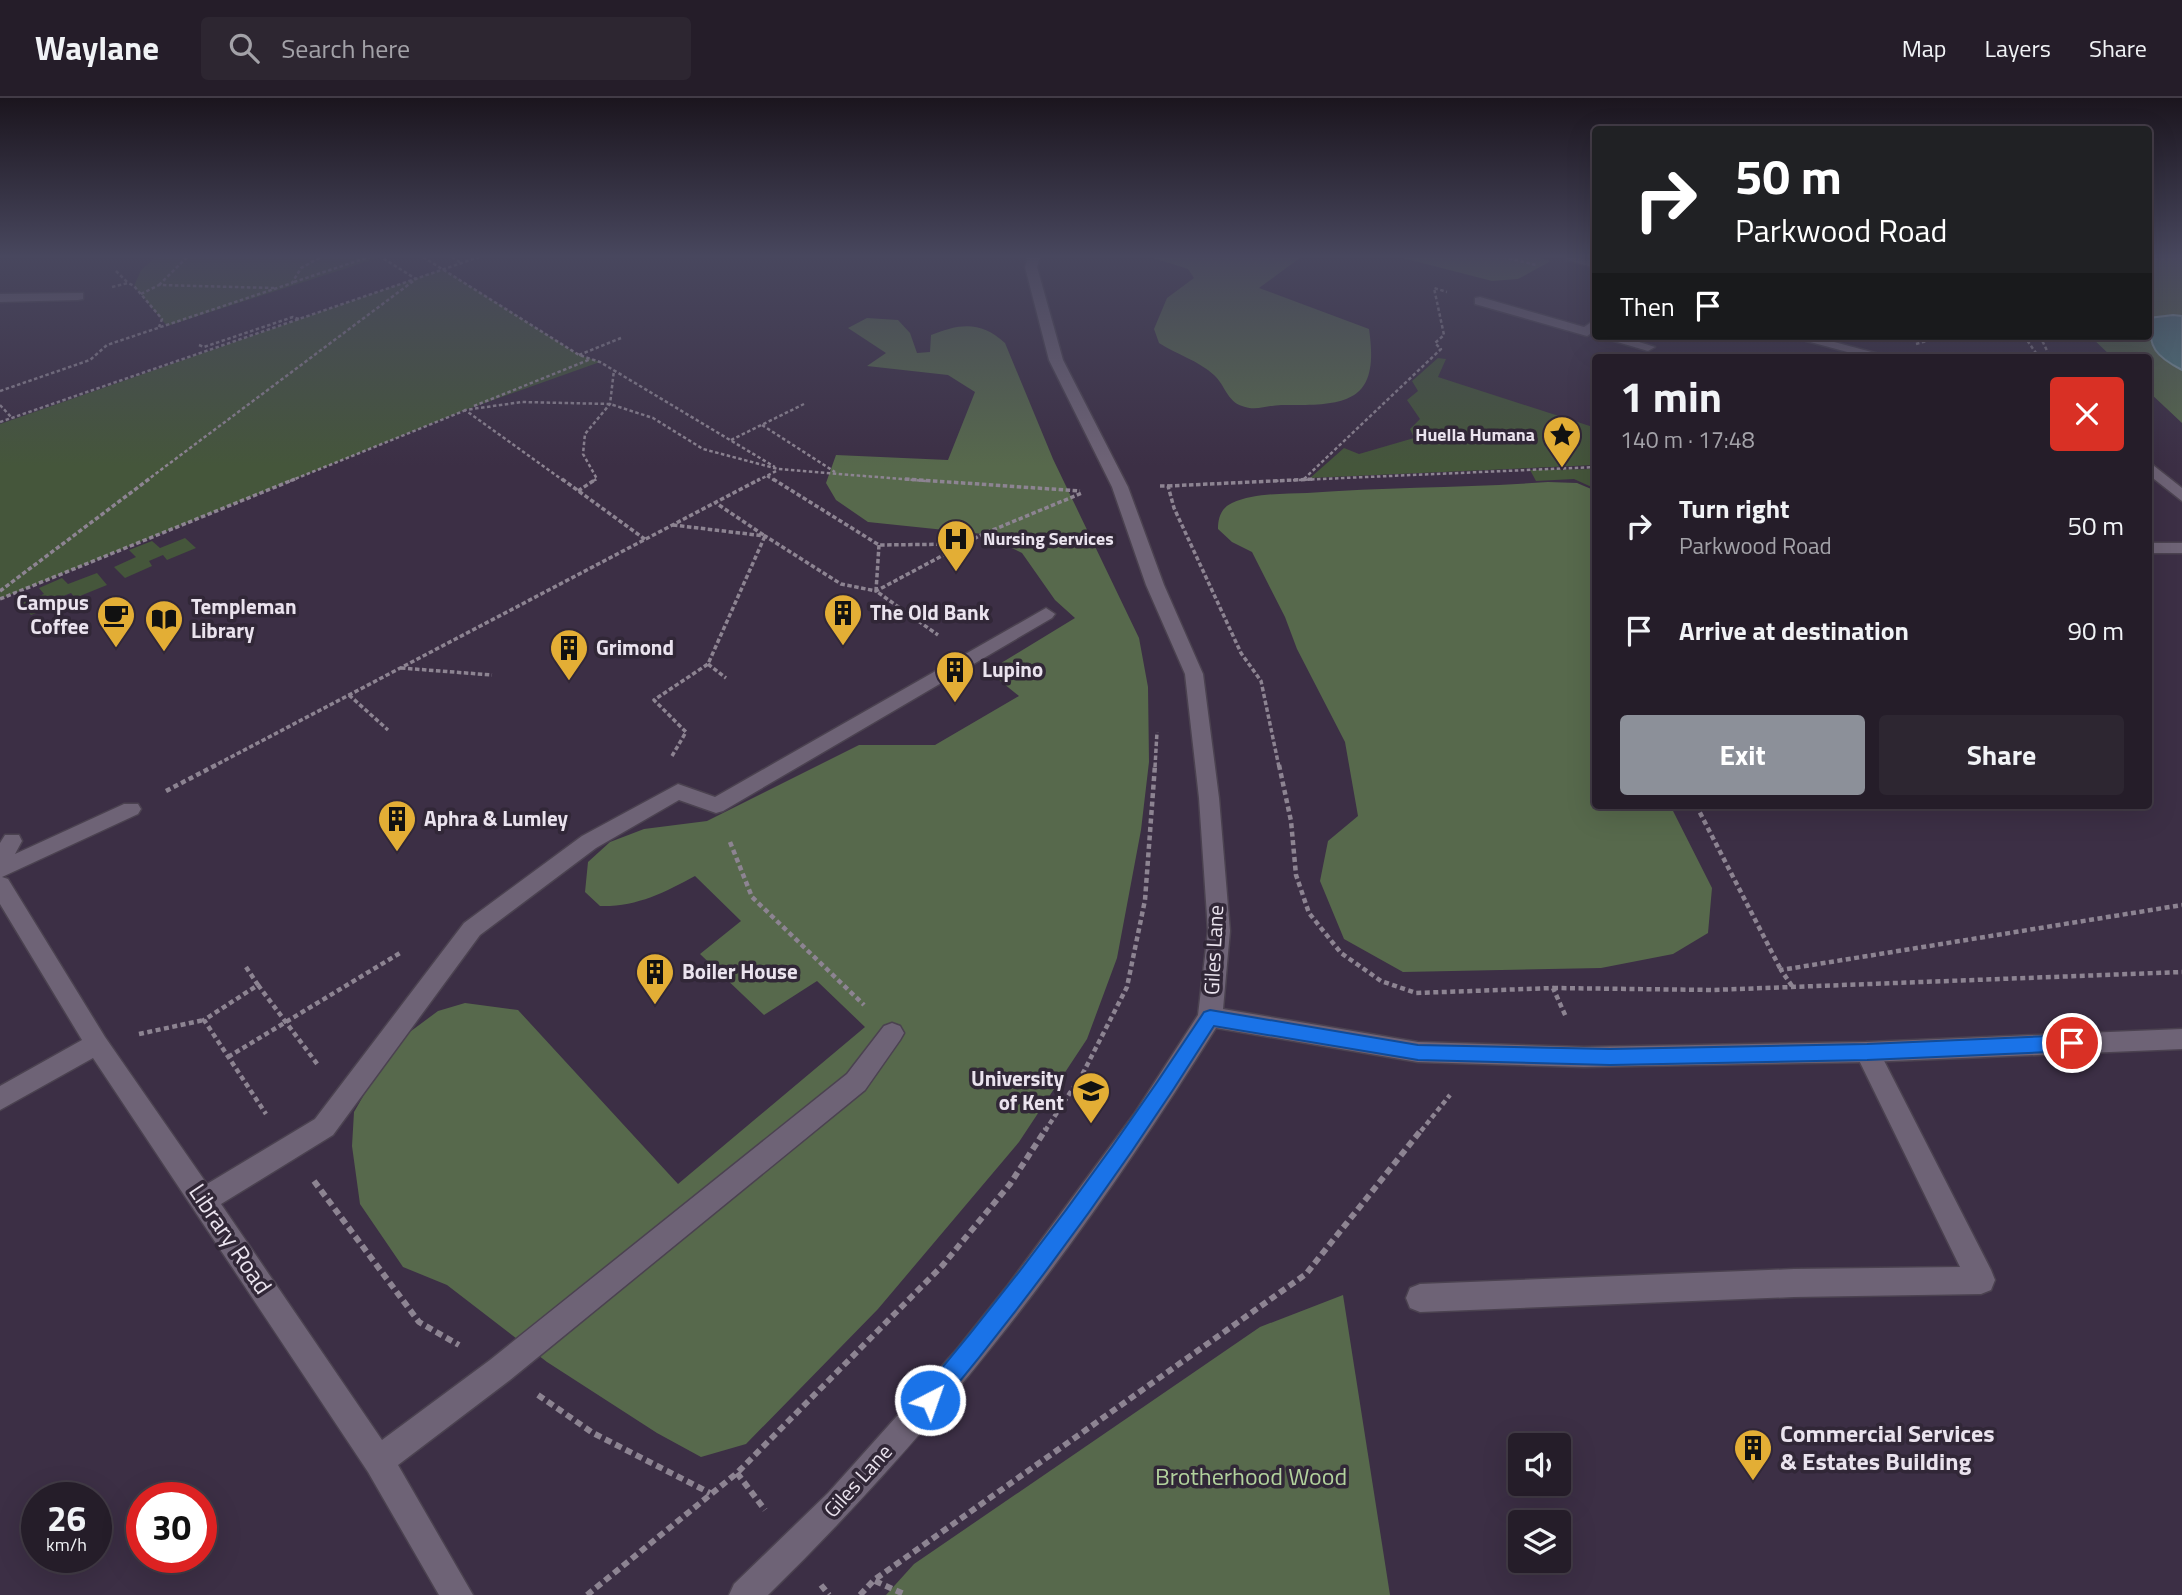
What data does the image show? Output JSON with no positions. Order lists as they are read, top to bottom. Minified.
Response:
{"streets":{"street":["Giles Lane","Library Road"]},"parks":["Brotherhood Wood"],"places":{"place":["Huella Humana"],"hospital":["Nursing Services"],"building":["The Old Bank","Grimond","Lupino","Aphra & Lumley","Boiler House","Commercial Services & Estates Building"],"cafe":["Campus Coffee"],"library":["Templeman Library"],"school or university":["University of Kent"]},"page":{"header":"Waylane","search":"Search here","nav":["Map","Layers","Share"],"turn":["50 m","Parkwood Road"],"then":"Then","heading":["1 min","140 m · 17:48"],"list":[{"name":"Turn right","note":"Parkwood Road","value":"50 m"},{"name":"Arrive at destination","value":"90 m"}],"buttons":["Exit","Share"],"speed":"26 km/h","limit":"30"}}
